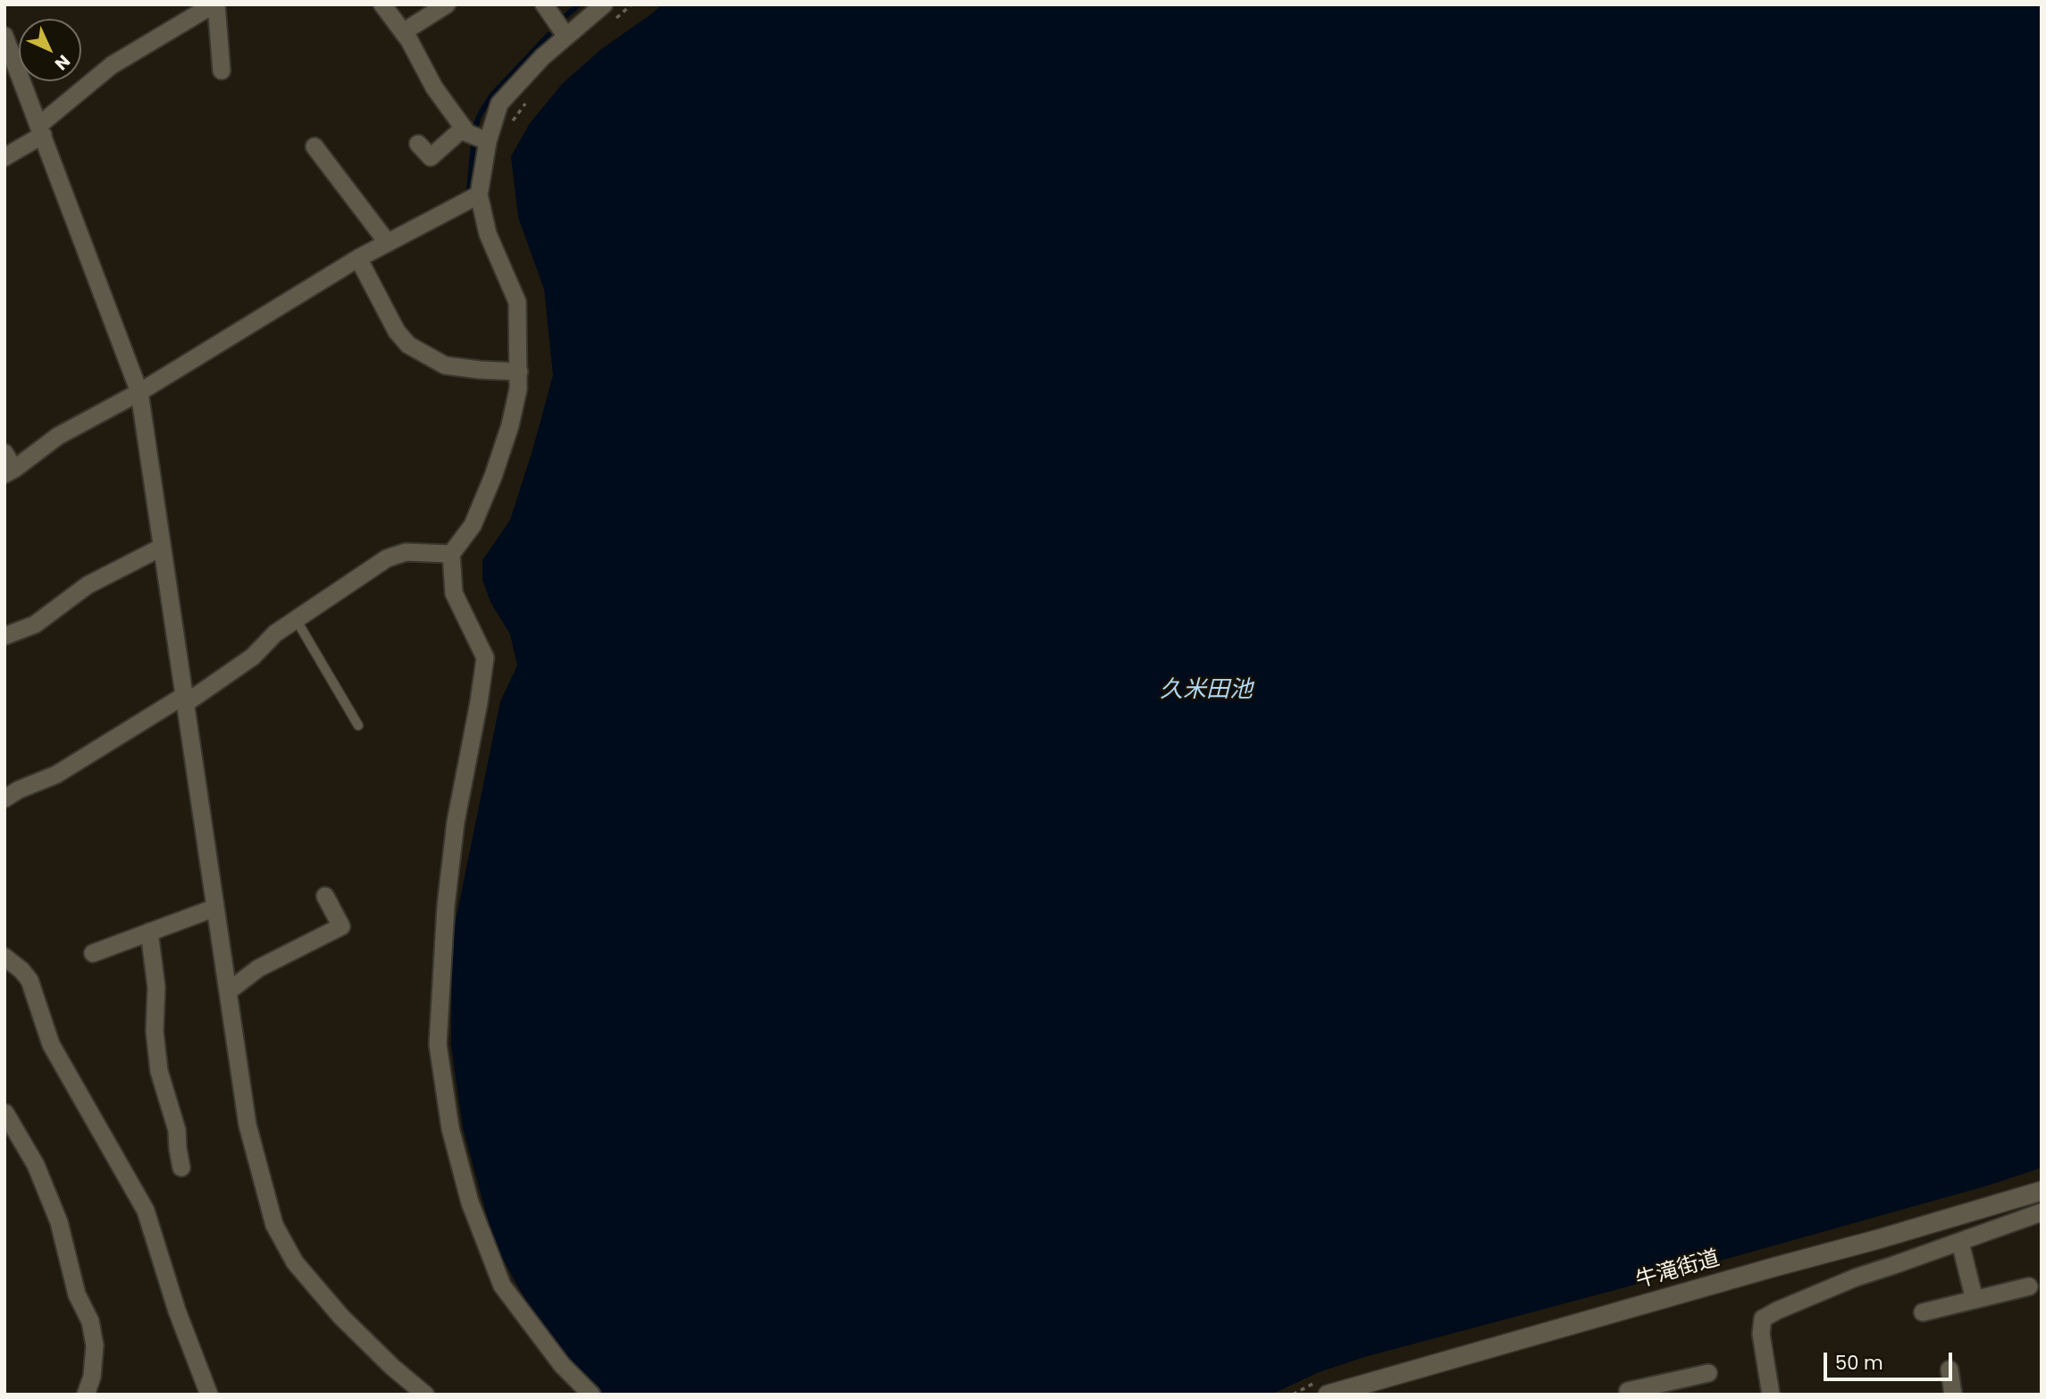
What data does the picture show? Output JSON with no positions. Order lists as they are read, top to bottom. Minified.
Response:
{"streets":{"street":["牛滝街道"]},"water":["久米田池"],"scale_bar":"50 m","north":"bottom right"}
